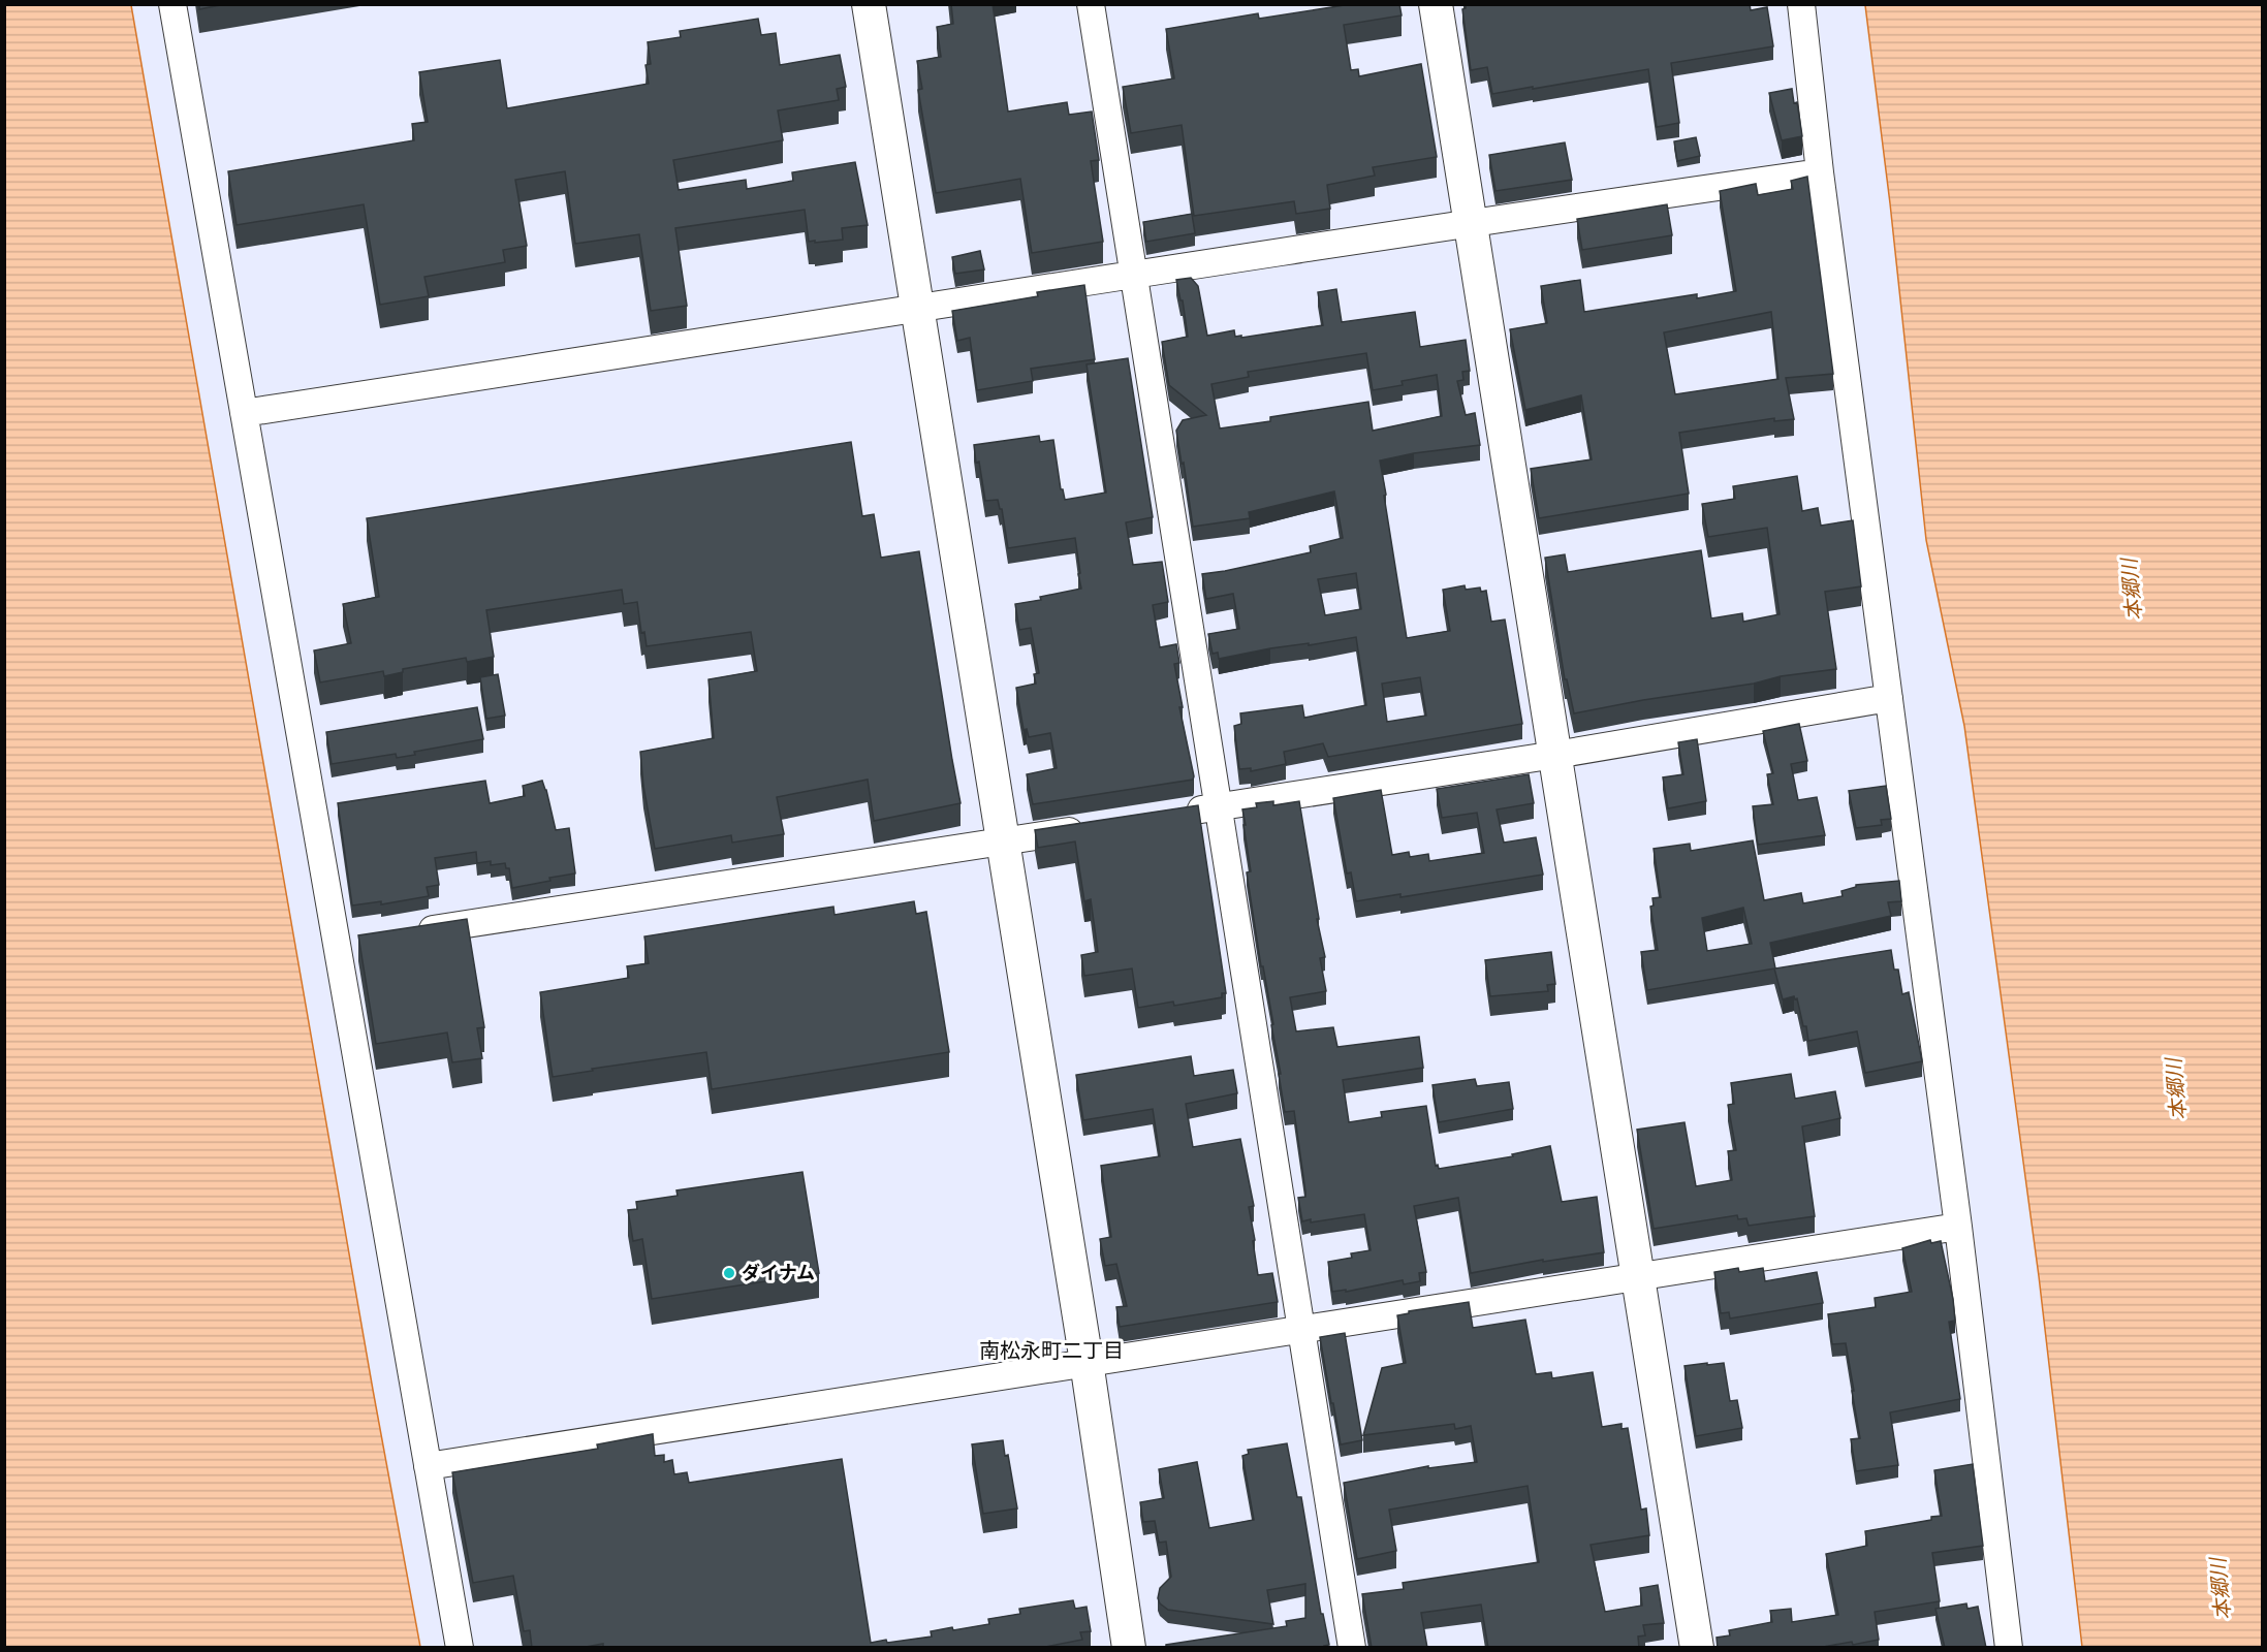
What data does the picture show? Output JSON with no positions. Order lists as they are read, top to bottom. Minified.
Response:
{"districts":["南松永町二丁目"],"water":["本郷川"],"places":["ダイナム"]}
